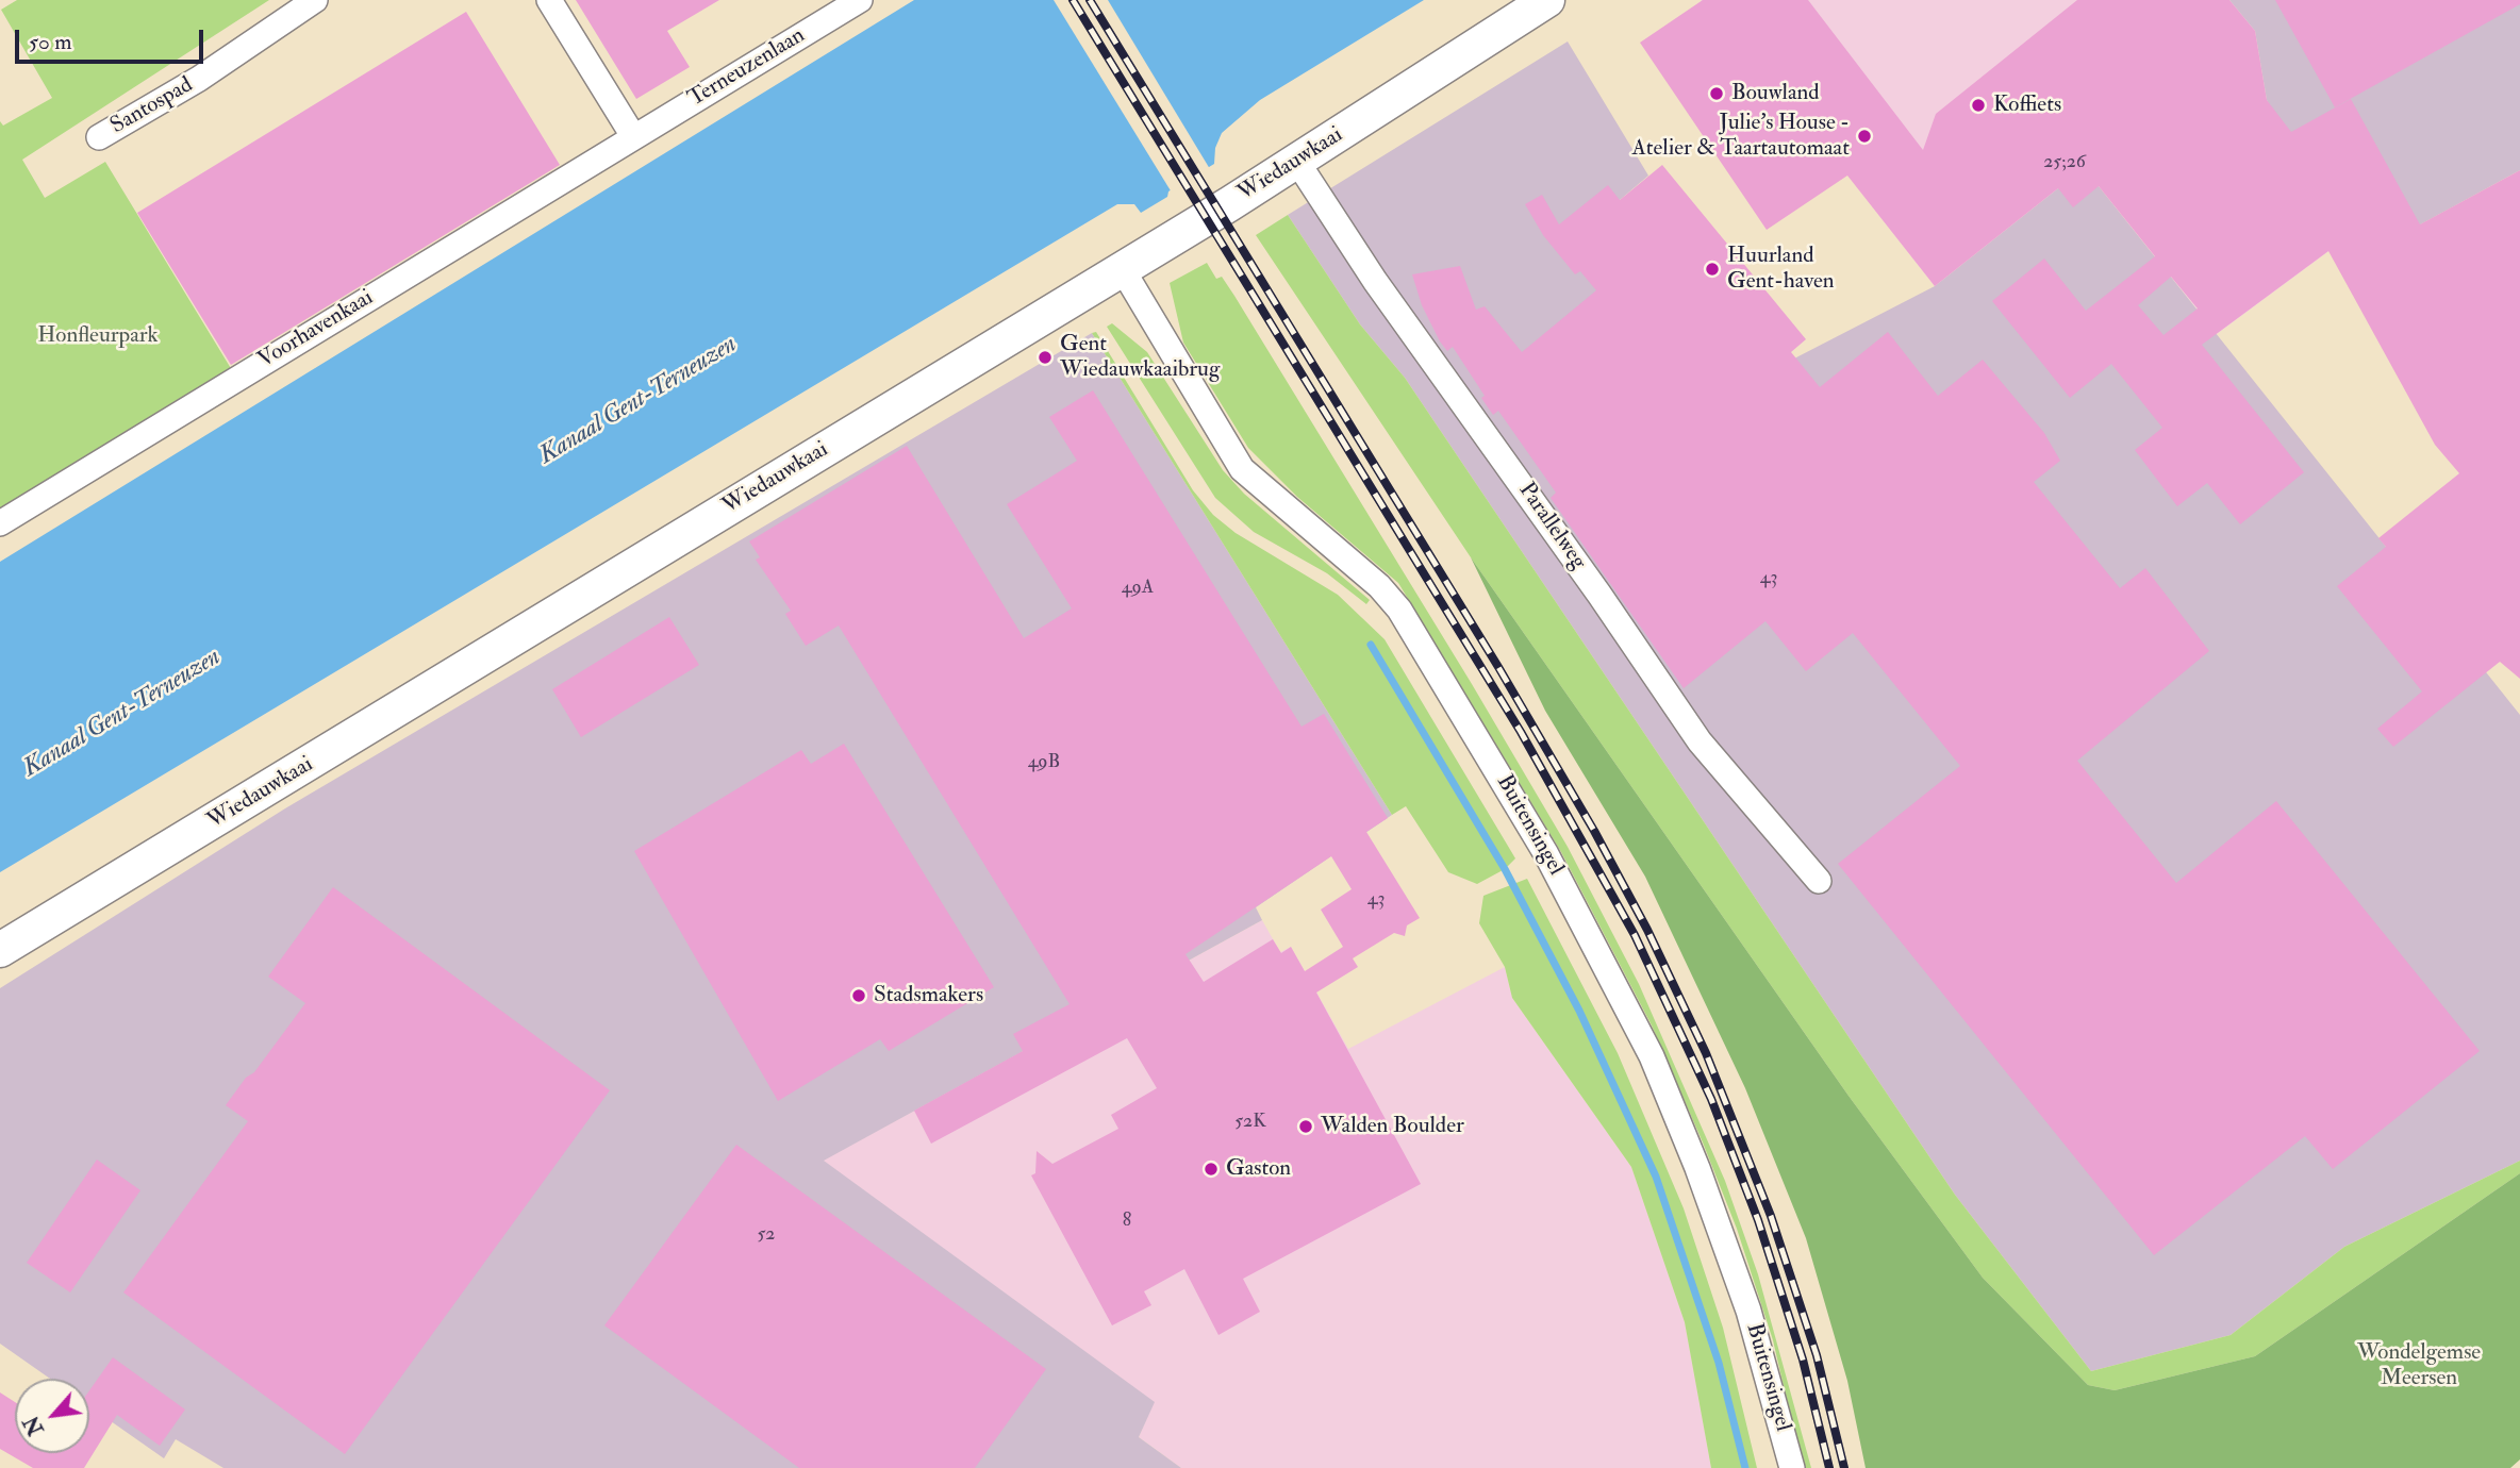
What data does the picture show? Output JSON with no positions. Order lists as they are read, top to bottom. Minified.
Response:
{"streets":{"main road":["Wiedauwkaai"],"street":["Terneuzenlaan","Santospad","Voorhavenkaai","Parallelweg","Buitensingel"]},"crossings":[["Terneuzenlaan","Voorhavenkaai"],["Wiedauwkaai","Parallelweg"],["Wiedauwkaai","Buitensingel"]],"water":["Kanaal Gent-Terneuzen"],"parks":["Honfleurpark","Wondelgemse Meersen"],"places":["Bouwland","Koffiets","Julie's House - Atelier & Taartautomaat","Huurland Gent-haven","Gent Wiedauwkaaibrug","Stadsmakers","Walden Boulder","Gaston"],"house_numbers":["25;26","43","49A","49B","43","52K","8","52"],"scale_bar":"50 m","north":"bottom left"}
